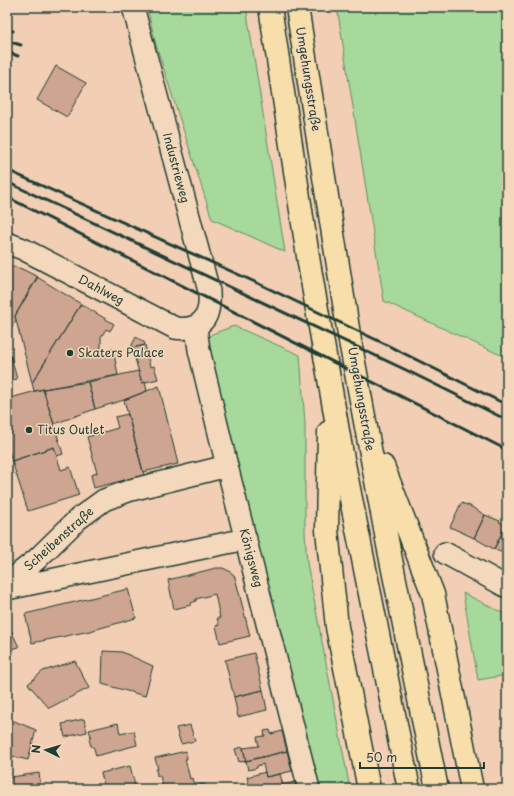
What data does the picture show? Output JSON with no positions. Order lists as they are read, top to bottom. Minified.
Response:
{"streets":{"highway":["Umgehungsstraße"],"street":["Industrieweg","Dahlweg","Scheibenstraße","Königsweg"]},"crossings":[["Industrieweg","Dahlweg"],["Industrieweg","Königsweg"],["Dahlweg","Königsweg"],["Scheibenstraße","Königsweg"]],"places":["Skaters Palace","Titus Outlet"],"scale_bar":"50 m","north":"left"}
